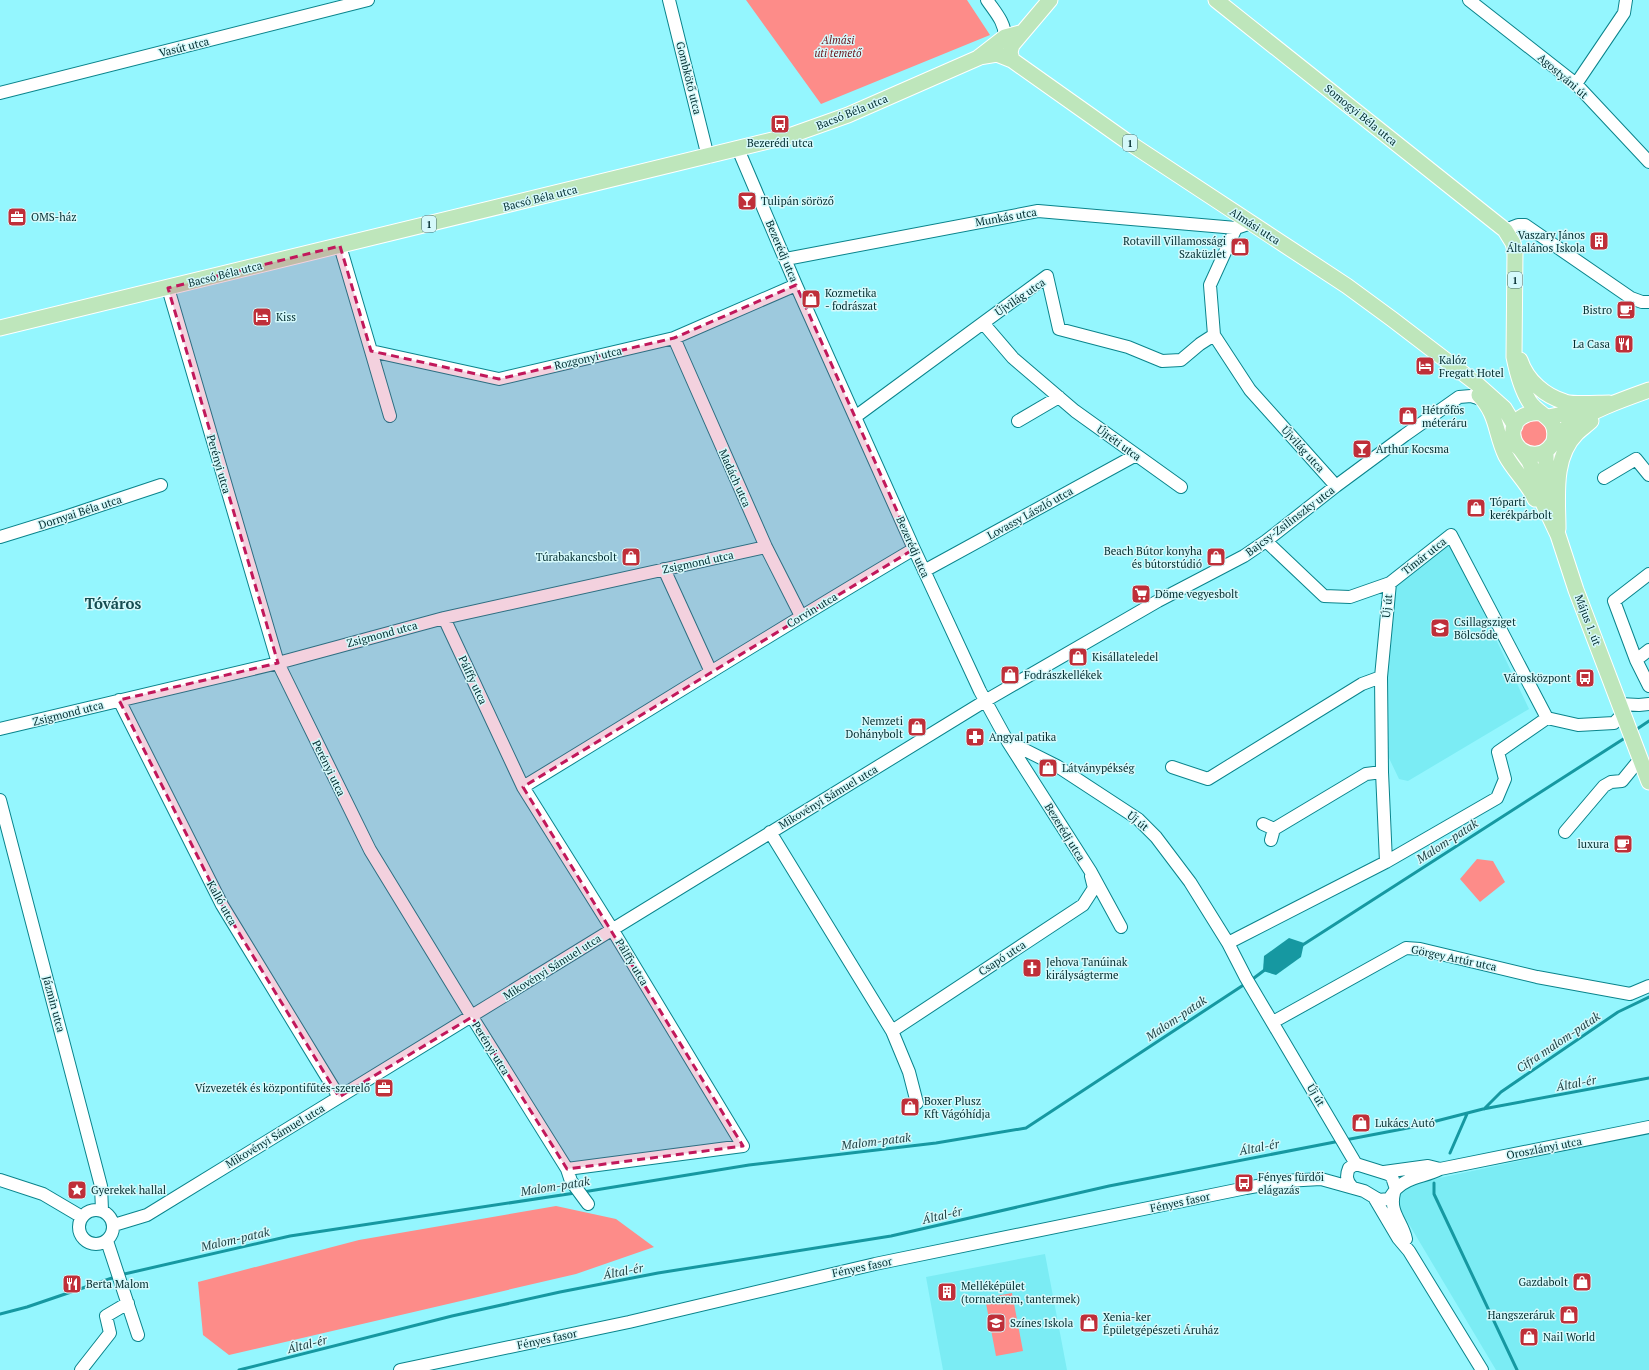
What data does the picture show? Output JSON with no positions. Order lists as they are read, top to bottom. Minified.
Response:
{"streets":{"main road":["Bacsó Béla utca","Somogyi Béla utca","1","Almási utca","Május 1. út"],"street":["Vasút utca","Agostyáni út","Gombkötő utca","Munkás utca","Bezerédj utca","Újvilág utca","Rozgonyi utca","Újréti utca","Perényi utca","Madách utca","Dornyai Béla utca","Lovassy László utca","Bajcsy-Zsilinszky utca","Tímár utca","Zsigmond utca","Új út","Corvin utca","Pálffy utca","Mikovényi Sámuel utca","Kalló utca","Csapó utca","Görgey Artúr utca","Jázmin utca","Oroszlányi utca","Fényes fasor"]},"crossings":[["Gombkötő utca","Bacsó Béla utca"],["Bacsó Béla utca","Almási utca"],["Bacsó Béla utca","Bezerédj utca"],["Bacsó Béla utca","Perényi utca"],["Somogyi Béla utca","1"],["1","Almási utca"],["1","Május 1. út"],["Munkás utca","Almási utca"],["Munkás utca","Bezerédj utca"],["Munkás utca","Újvilág utca"],["Almási utca","Május 1. út"],["Bezerédj utca","Újvilág utca"],["Bezerédj utca","Rozgonyi utca"],["Bezerédj utca","Lovassy László utca"],["Bezerédj utca","Bajcsy-Zsilinszky utca"],["Bezerédj utca","Új út"],["Bezerédj utca","Corvin utca"],["Bezerédj utca","Mikovényi Sámuel utca"],["Bezerédj utca","Csapó utca"],["Újvilág utca","Újréti utca"],["Újvilág utca","Bajcsy-Zsilinszky utca"],["Rozgonyi utca","Madách utca"],["Újréti utca","Lovassy László utca"],["Perényi utca","Zsigmond utca"],["Perényi utca","Pálffy utca"],["Perényi utca","Mikovényi Sámuel utca"],["Madách utca","Zsigmond utca"],["Madách utca","Corvin utca"],["Bajcsy-Zsilinszky utca","Tímár utca"],["Bajcsy-Zsilinszky utca","Mikovényi Sámuel utca"],["Tímár utca","Új út"],["Zsigmond utca","Pálffy utca"],["Zsigmond utca","Kalló utca"],["Új út","Görgey Artúr utca"],["Új út","Fényes fasor"],["Corvin utca","Pálffy utca"],["Pálffy utca","Mikovényi Sámuel utca"],["Mikovényi Sámuel utca","Kalló utca"],["Mikovényi Sámuel utca","Jázmin utca"],["Oroszlányi utca","Fényes fasor"]],"districts":["Tóváros"],"water":["Malom-patak","Cifra malom-patak","Által-ér"],"parks":["Almási úti temető"],"places":{"bus stop":["Bezerédi utca","Városközpont","Fényes fürdői elágazás"],"bar":["Tulipán söröző","Arthur Kocsma"],"office":["OMS-ház","Vízvezeték és központifűtés-szerelő"],"building":["Vaszary János Általános Iskola","Melléképület (tornaterem, tantermek)"],"shop":["Rotavill Villamossági Szaküzlet","Kozmetika - fodrászat","Hétrőfös méteráru","Tóparti kerékpárbolt","Túrabakancsbolt","Beach Bútor konyha és bútorstúdió","Kisállateledel","Fodrászkellékek","Nemzeti Dohánybolt","Látványpékség","Boxer Plusz Kft Vágóhídja","Lukács Autó","Gazdabolt","Hangszeráruk","Xenia-ker Épületgépészeti Áruház","Nail World"],"cafe":["Bistro","luxura"],"hotel":["Kiss","Kalóz Fregatt Hotel"],"restaurant":["La Casa","Berta Malom"],"supermarket":["Döme vegyesbolt"],"school or university":["Csillagsziget Bölcsőde","Színes Iskola"],"pharmacy":["Angyal patika"],"church":["Jehova Tanúinak királyságterme"],"place":["Gyerekek hallal"]}}
